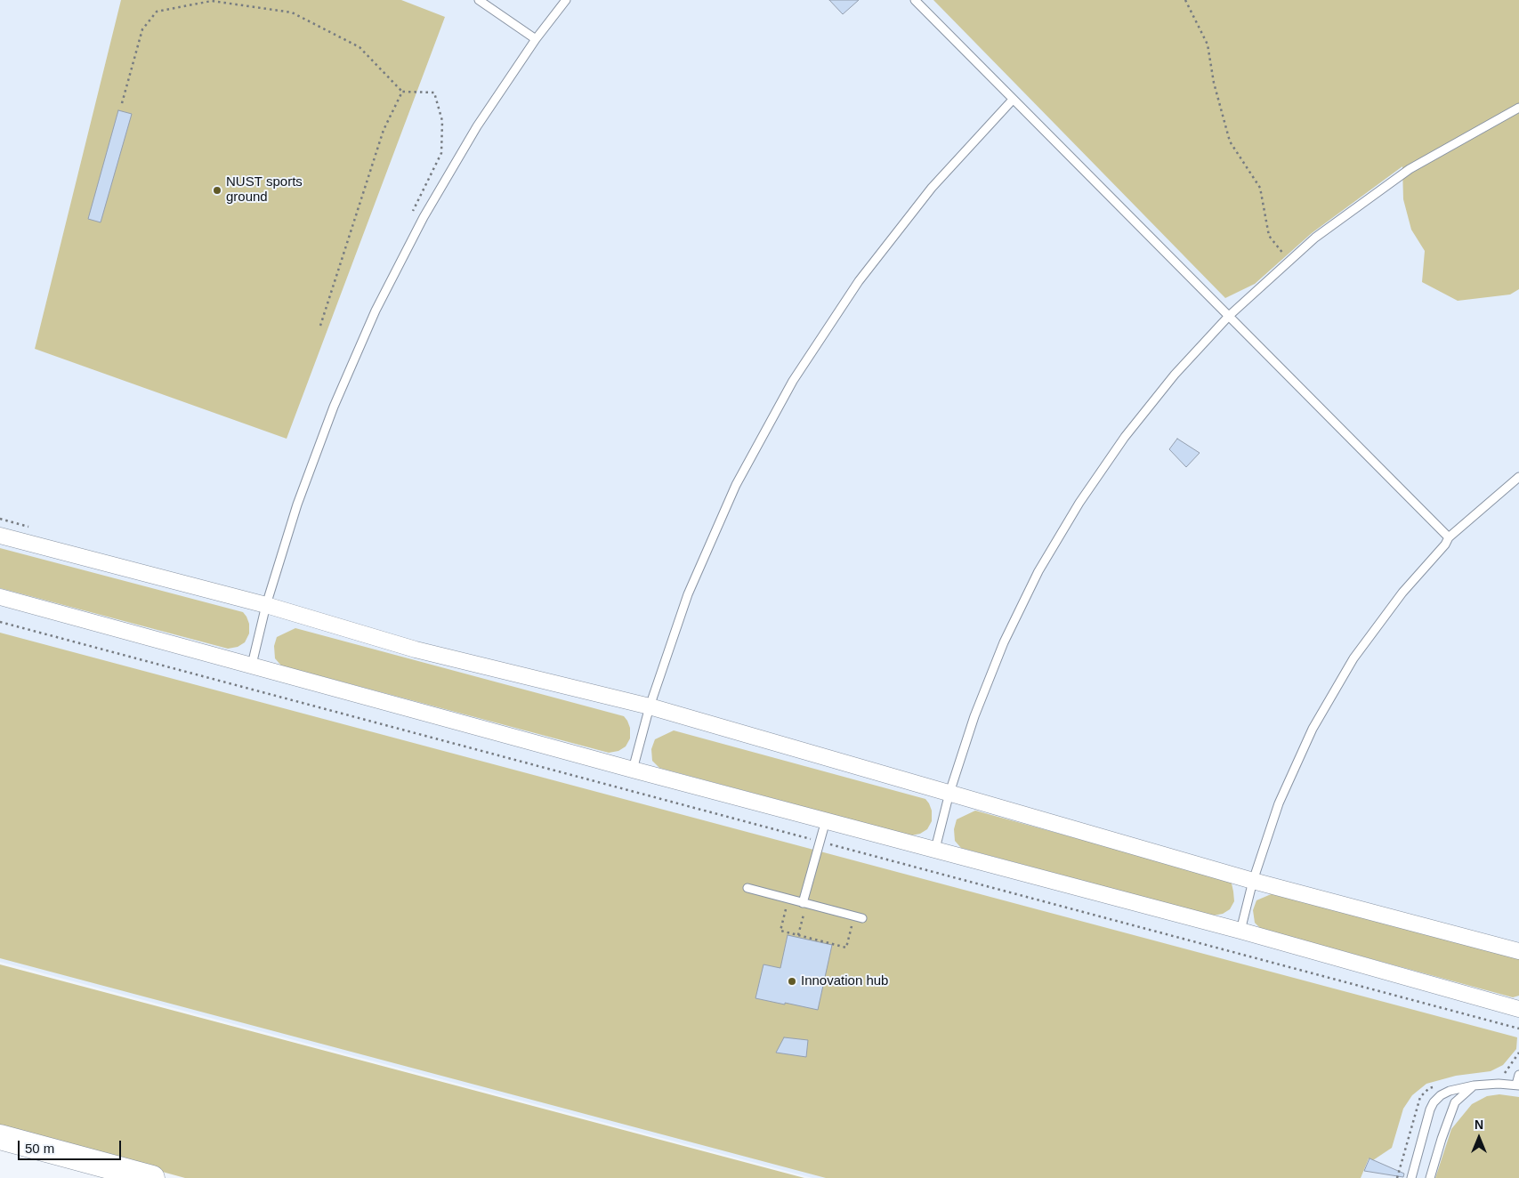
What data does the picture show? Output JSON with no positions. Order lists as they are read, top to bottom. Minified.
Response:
{"places":["NUST sports ground","Innovation hub"],"scale_bar":"50 m","north":"top"}
